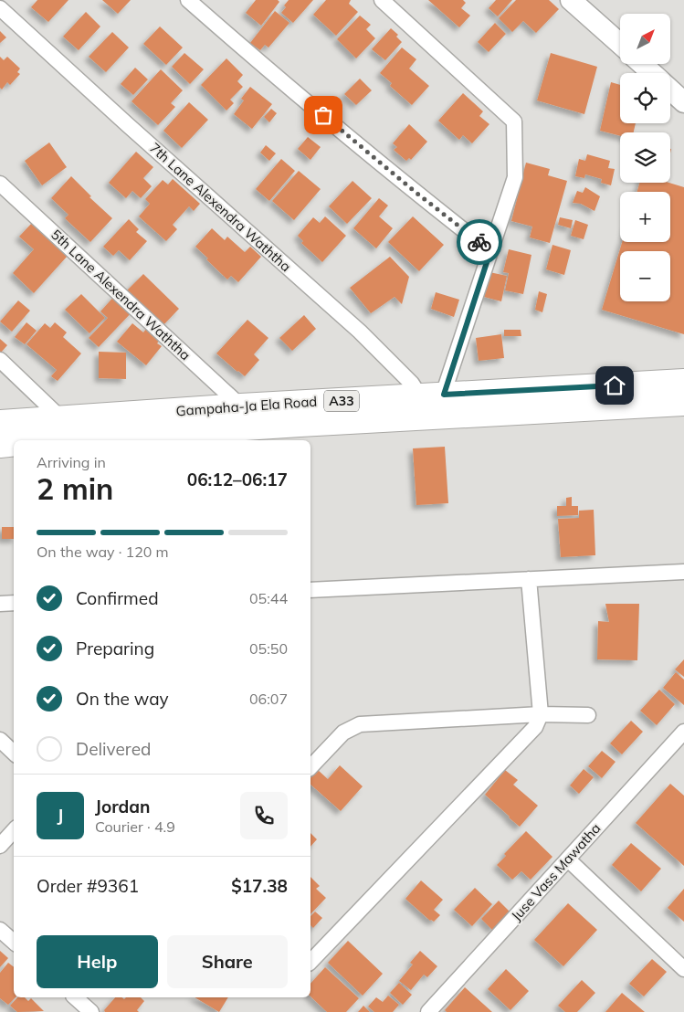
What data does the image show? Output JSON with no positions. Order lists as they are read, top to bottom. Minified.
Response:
{"streets":{"highway":["A33","Gampaha-Ja Ela Road"],"street":["7th Lane Alexendra Waththa","5th Lane Alexendra Waththa","Juse Vass Mawatha"]},"crossings":[["7th Lane Alexendra Waththa","Gampaha-Ja Ela Road"],["5th Lane Alexendra Waththa","Gampaha-Ja Ela Road"]],"north":"top right","page":{"map_buttons":["+","−"],"heading":["2 min","Arriving in","06:12–06:17"],"panel":["Jordan","Courier · 4.9","Order #9361","$17.38"],"bar":"On the way · 120 m","list":[["Confirmed","05:44"],["Preparing","05:50"],["On the way","06:07"],"Delivered"],"round":"J","buttons":["Help","Share"]}}
